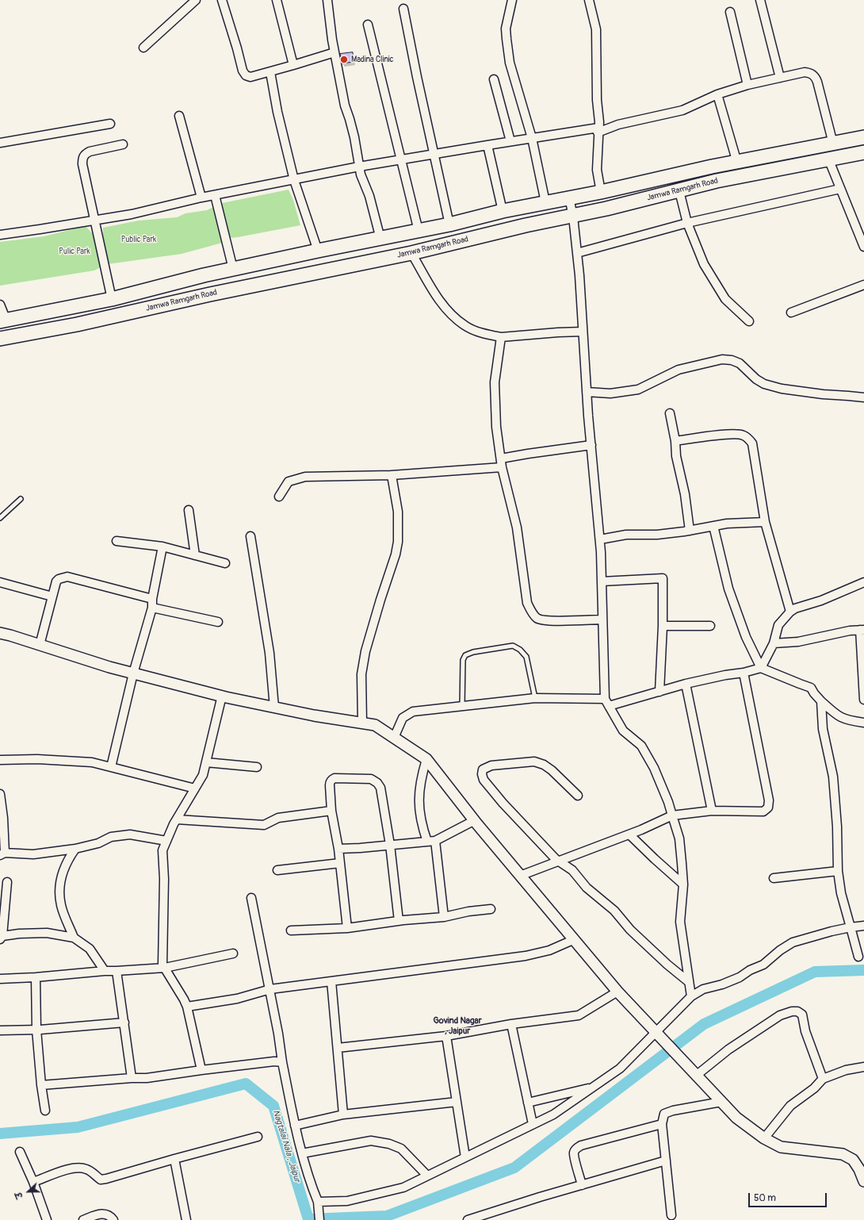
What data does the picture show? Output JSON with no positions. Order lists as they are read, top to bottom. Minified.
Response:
{"streets":{"highway":["Jamwa Ramgarh Road"]},"districts":["Govind Nagar , Jaipur"],"water":["Nagtalai Nala , Jaipur"],"parks":["Public Park","Pulic Park"],"places":["Madina Clinic"],"scale_bar":"50 m","north":"left"}
